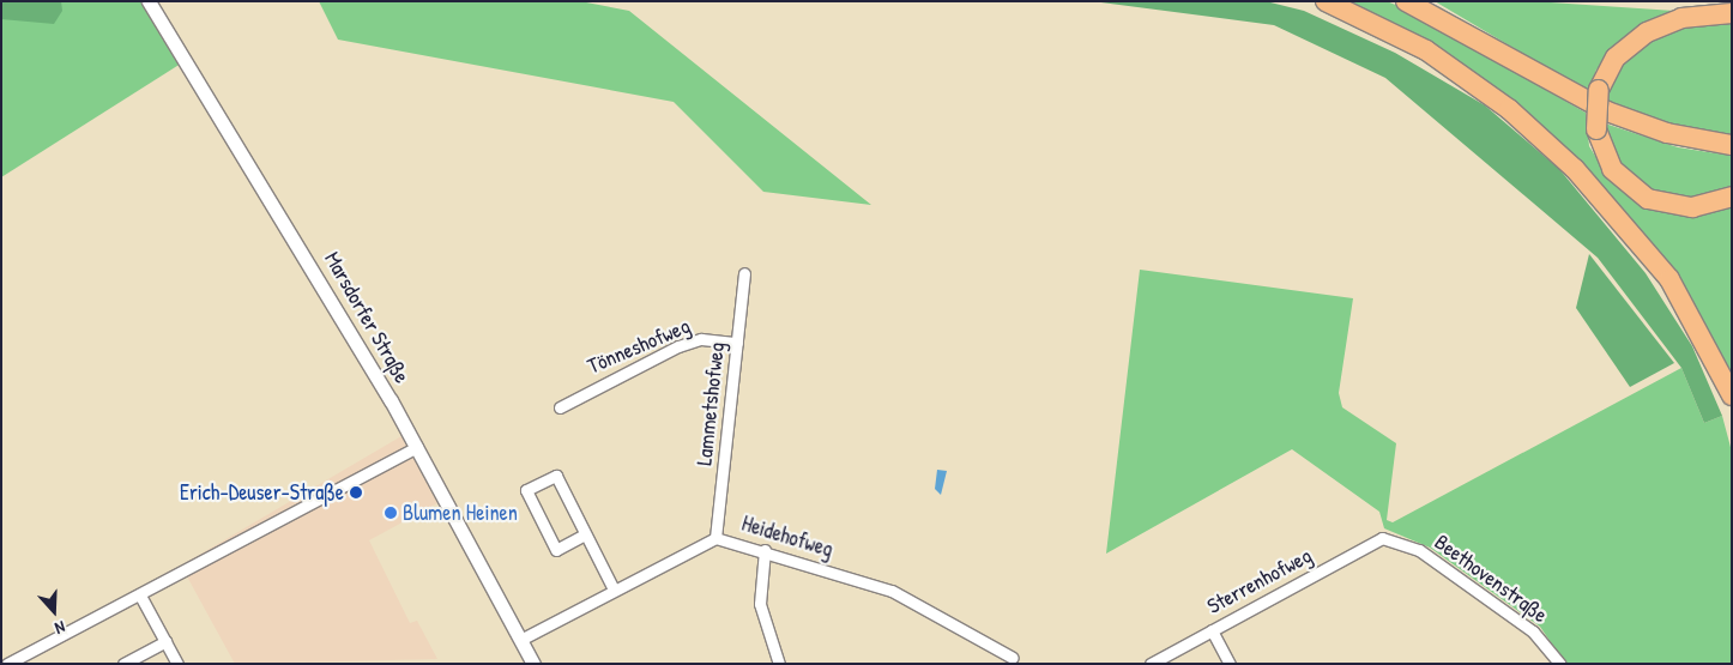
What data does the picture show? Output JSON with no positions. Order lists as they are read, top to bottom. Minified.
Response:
{"streets":{"street":["Marsdorfer Straße","Tönneshofweg","Lammetshofweg","Heidehofweg","Beethovenstraße","Sterrenhofweg"]},"crossings":[["Marsdorfer Straße","Heidehofweg"],["Tönneshofweg","Lammetshofweg"],["Lammetshofweg","Heidehofweg"],["Beethovenstraße","Sterrenhofweg"]],"places":["Erich-Deuser-Straße","Blumen Heinen"],"north":"bottom"}
